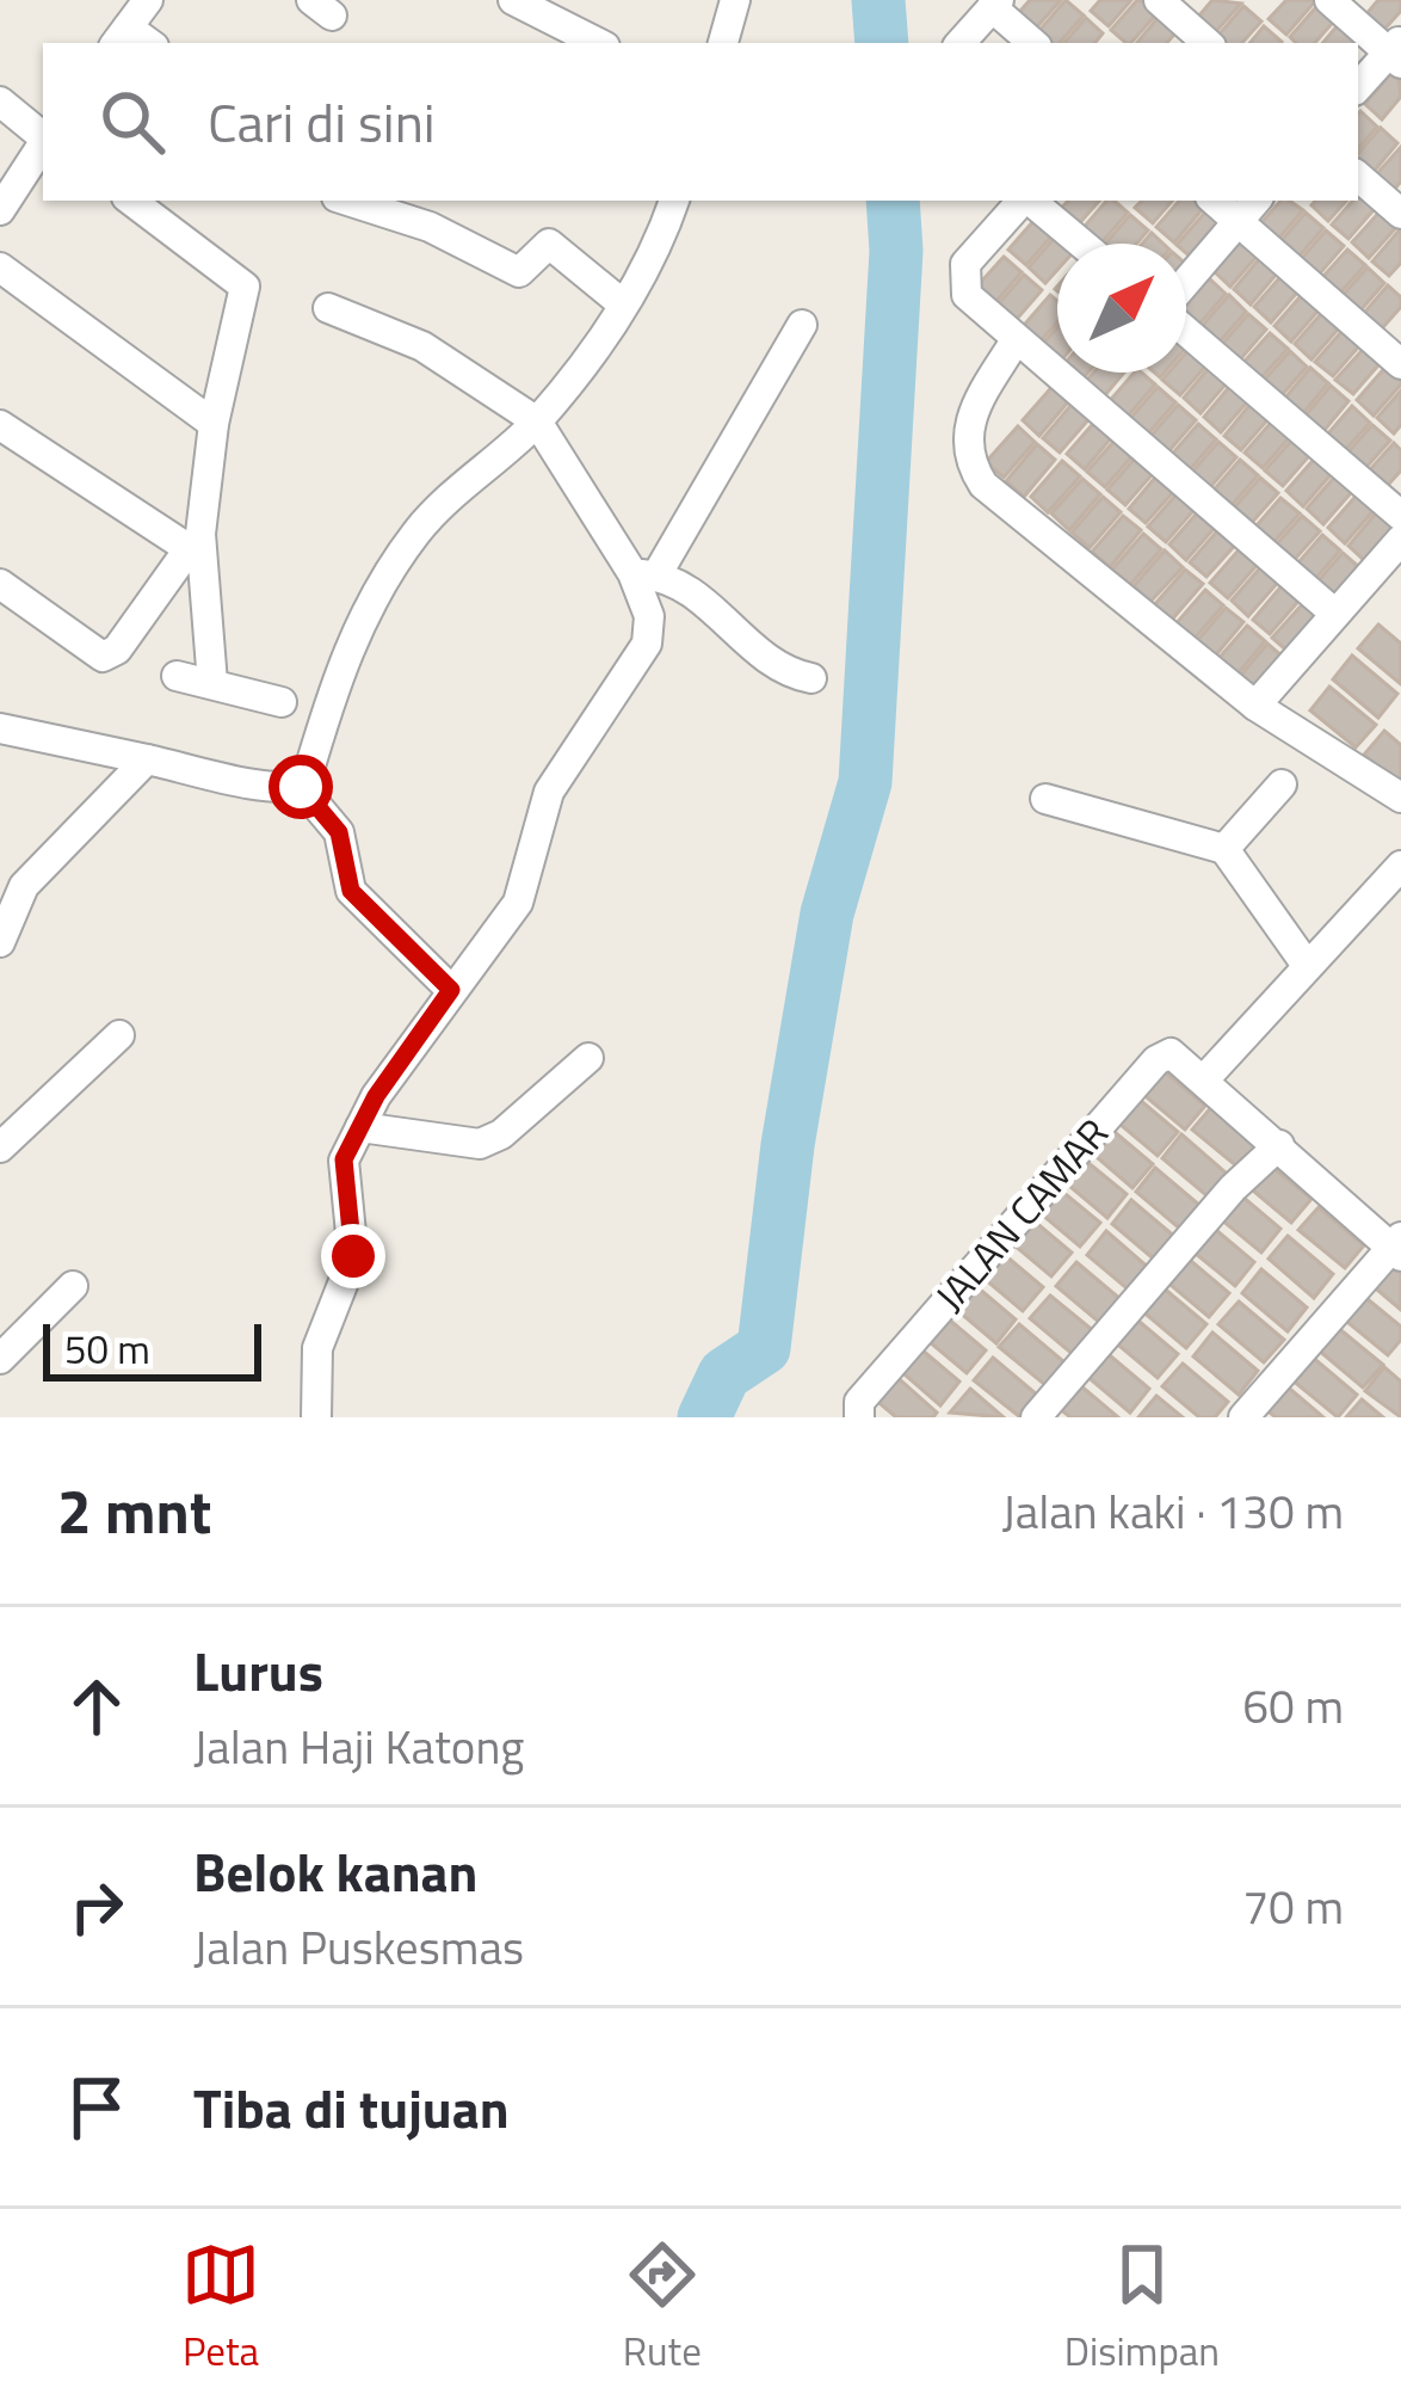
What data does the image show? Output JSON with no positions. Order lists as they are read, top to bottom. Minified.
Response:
{"streets":{"street":["JALAN CAMAR"]},"scale_bar":"50 m","north":"top right","page":{"search":"Cari di sini","scale":"50 m","heading":["2 mnt","Jalan kaki · 130 m"],"list":[["Lurus","Jalan Haji Katong","60 m"],["Belok kanan","Jalan Puskesmas","70 m"],"Tiba di tujuan"],"nav":["Peta","Rute","Disimpan"]}}
